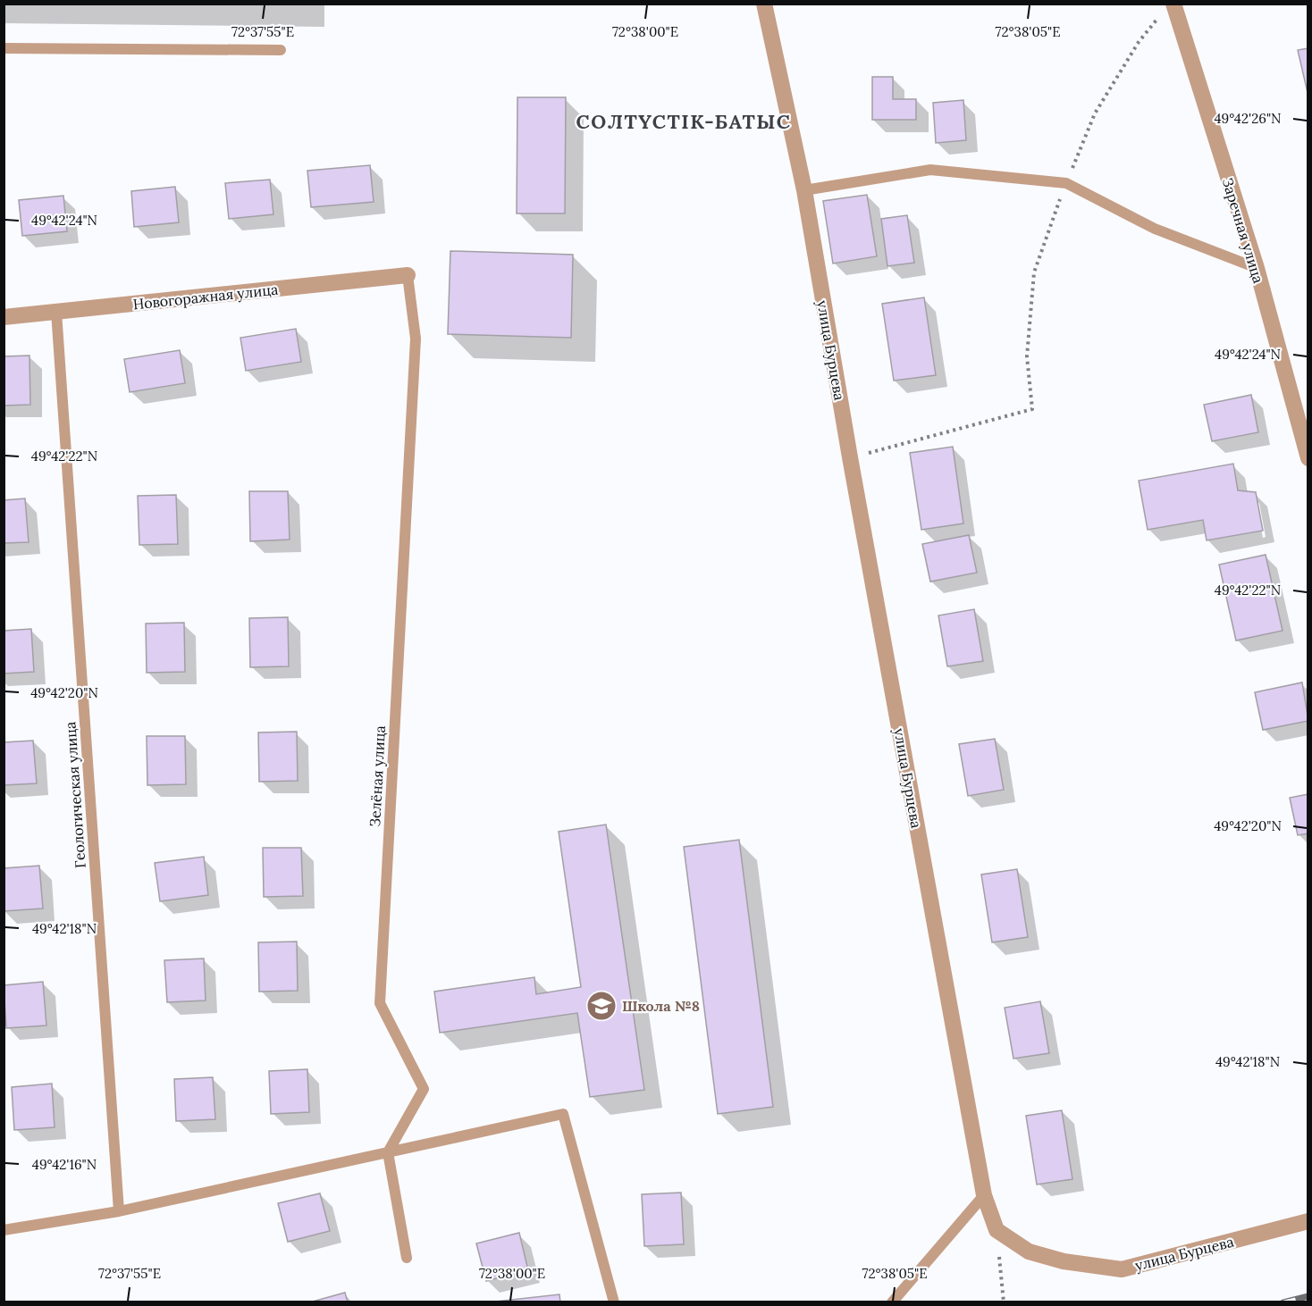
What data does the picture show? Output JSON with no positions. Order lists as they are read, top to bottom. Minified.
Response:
{"streets":{"street":["Заречная улица","Новогоражная улица","улица Бурцева"],"lane":["Зелёная улица","Геологическая улица"]},"crossings":[["Новогоражная улица","Зелёная улица"],["Новогоражная улица","Геологическая улица"]],"districts":["СОЛТҮСТІК-БАТЫС"],"places":{"school or university":["Школа №8"]},"coordinates":["72°37'55\"E","72°38'00\"E","72°38'05\"E","49°42'26\"N","49°42'24\"N","49°42'22\"N","49°42'20\"N","49°42'18\"N","49°42'16\"N"]}
